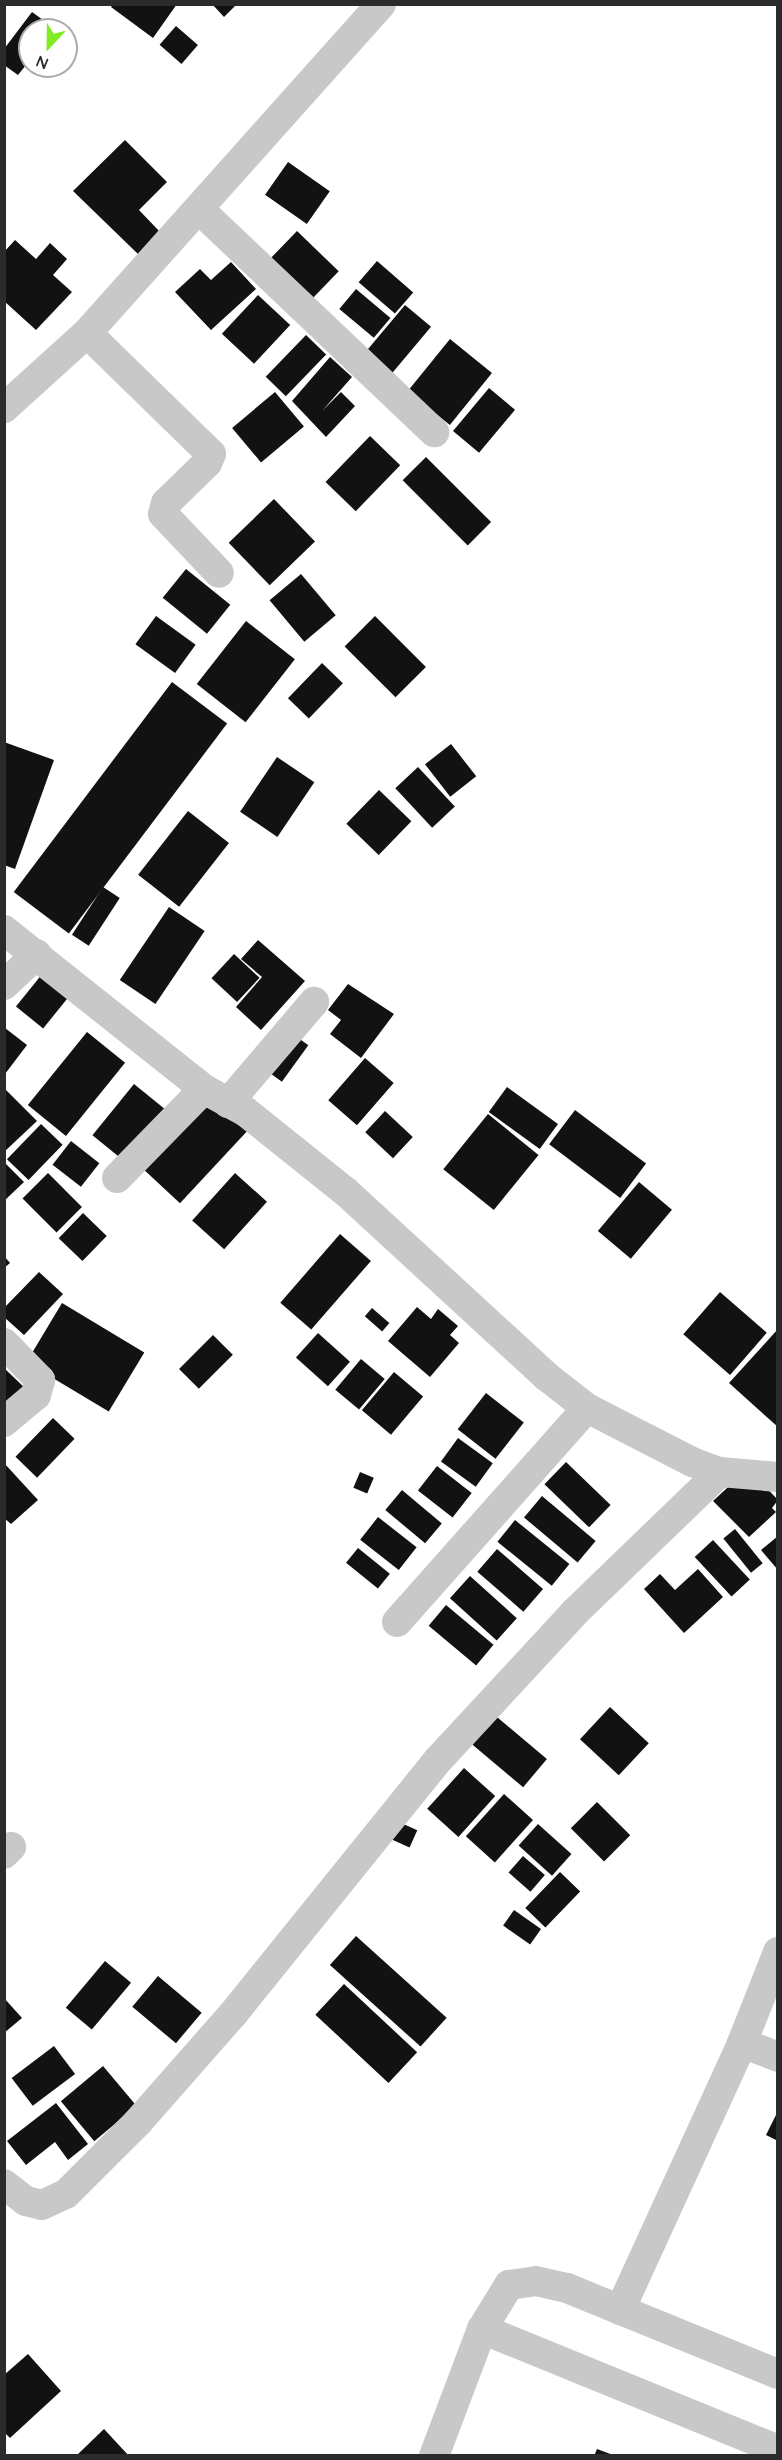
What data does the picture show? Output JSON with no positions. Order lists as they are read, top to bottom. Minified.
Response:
{"north":"bottom"}
